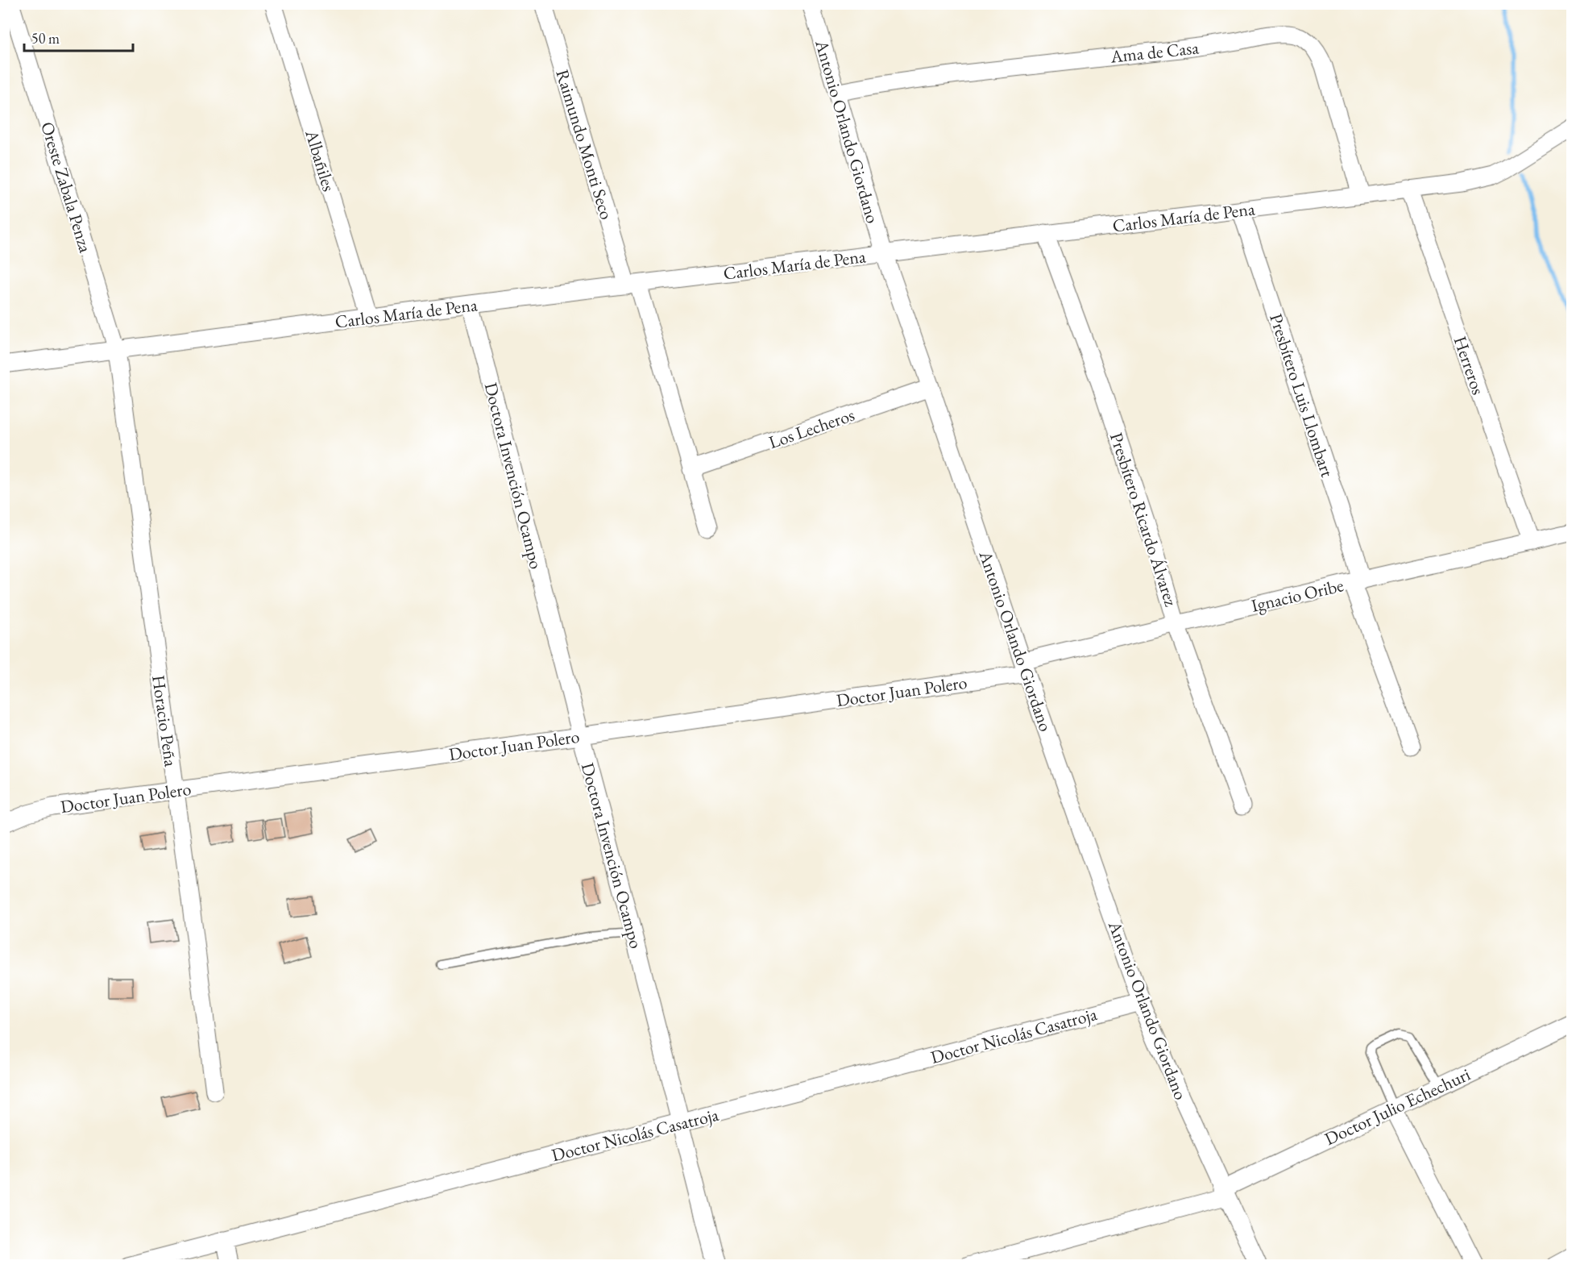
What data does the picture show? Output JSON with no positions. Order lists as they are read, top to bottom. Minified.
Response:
{"streets":{"street":["Ama de Casa","Antonio Orlando Giordano","Raimundo Monti Seco","Albañiles","Oreste Zabala Penza","Carlos María de Pena","Herreros","Presbítero Luis Llombart","Los Lecheros","Doctora Invención Ocampo","Presbítero Ricardo Álvarez","Ignacio Oribe","Doctor Juan Polero","Horacio Peña","Doctor Nicolás Casatroja","Doctor Julio Echechuri"]},"crossings":[["Ama de Casa","Antonio Orlando Giordano"],["Ama de Casa","Carlos María de Pena"],["Antonio Orlando Giordano","Carlos María de Pena"],["Antonio Orlando Giordano","Los Lecheros"],["Antonio Orlando Giordano","Ignacio Oribe"],["Antonio Orlando Giordano","Doctor Juan Polero"],["Antonio Orlando Giordano","Doctor Nicolás Casatroja"],["Antonio Orlando Giordano","Doctor Julio Echechuri"],["Raimundo Monti Seco","Carlos María de Pena"],["Raimundo Monti Seco","Los Lecheros"],["Albañiles","Carlos María de Pena"],["Oreste Zabala Penza","Carlos María de Pena"],["Oreste Zabala Penza","Horacio Peña"],["Carlos María de Pena","Herreros"],["Carlos María de Pena","Presbítero Luis Llombart"],["Carlos María de Pena","Doctora Invención Ocampo"],["Carlos María de Pena","Presbítero Ricardo Álvarez"],["Carlos María de Pena","Horacio Peña"],["Herreros","Ignacio Oribe"],["Presbítero Luis Llombart","Ignacio Oribe"],["Doctora Invención Ocampo","Doctor Juan Polero"],["Doctora Invención Ocampo","Doctor Nicolás Casatroja"],["Presbítero Ricardo Álvarez","Ignacio Oribe"],["Ignacio Oribe","Doctor Juan Polero"],["Doctor Juan Polero","Horacio Peña"]],"scale_bar":"50 m"}
